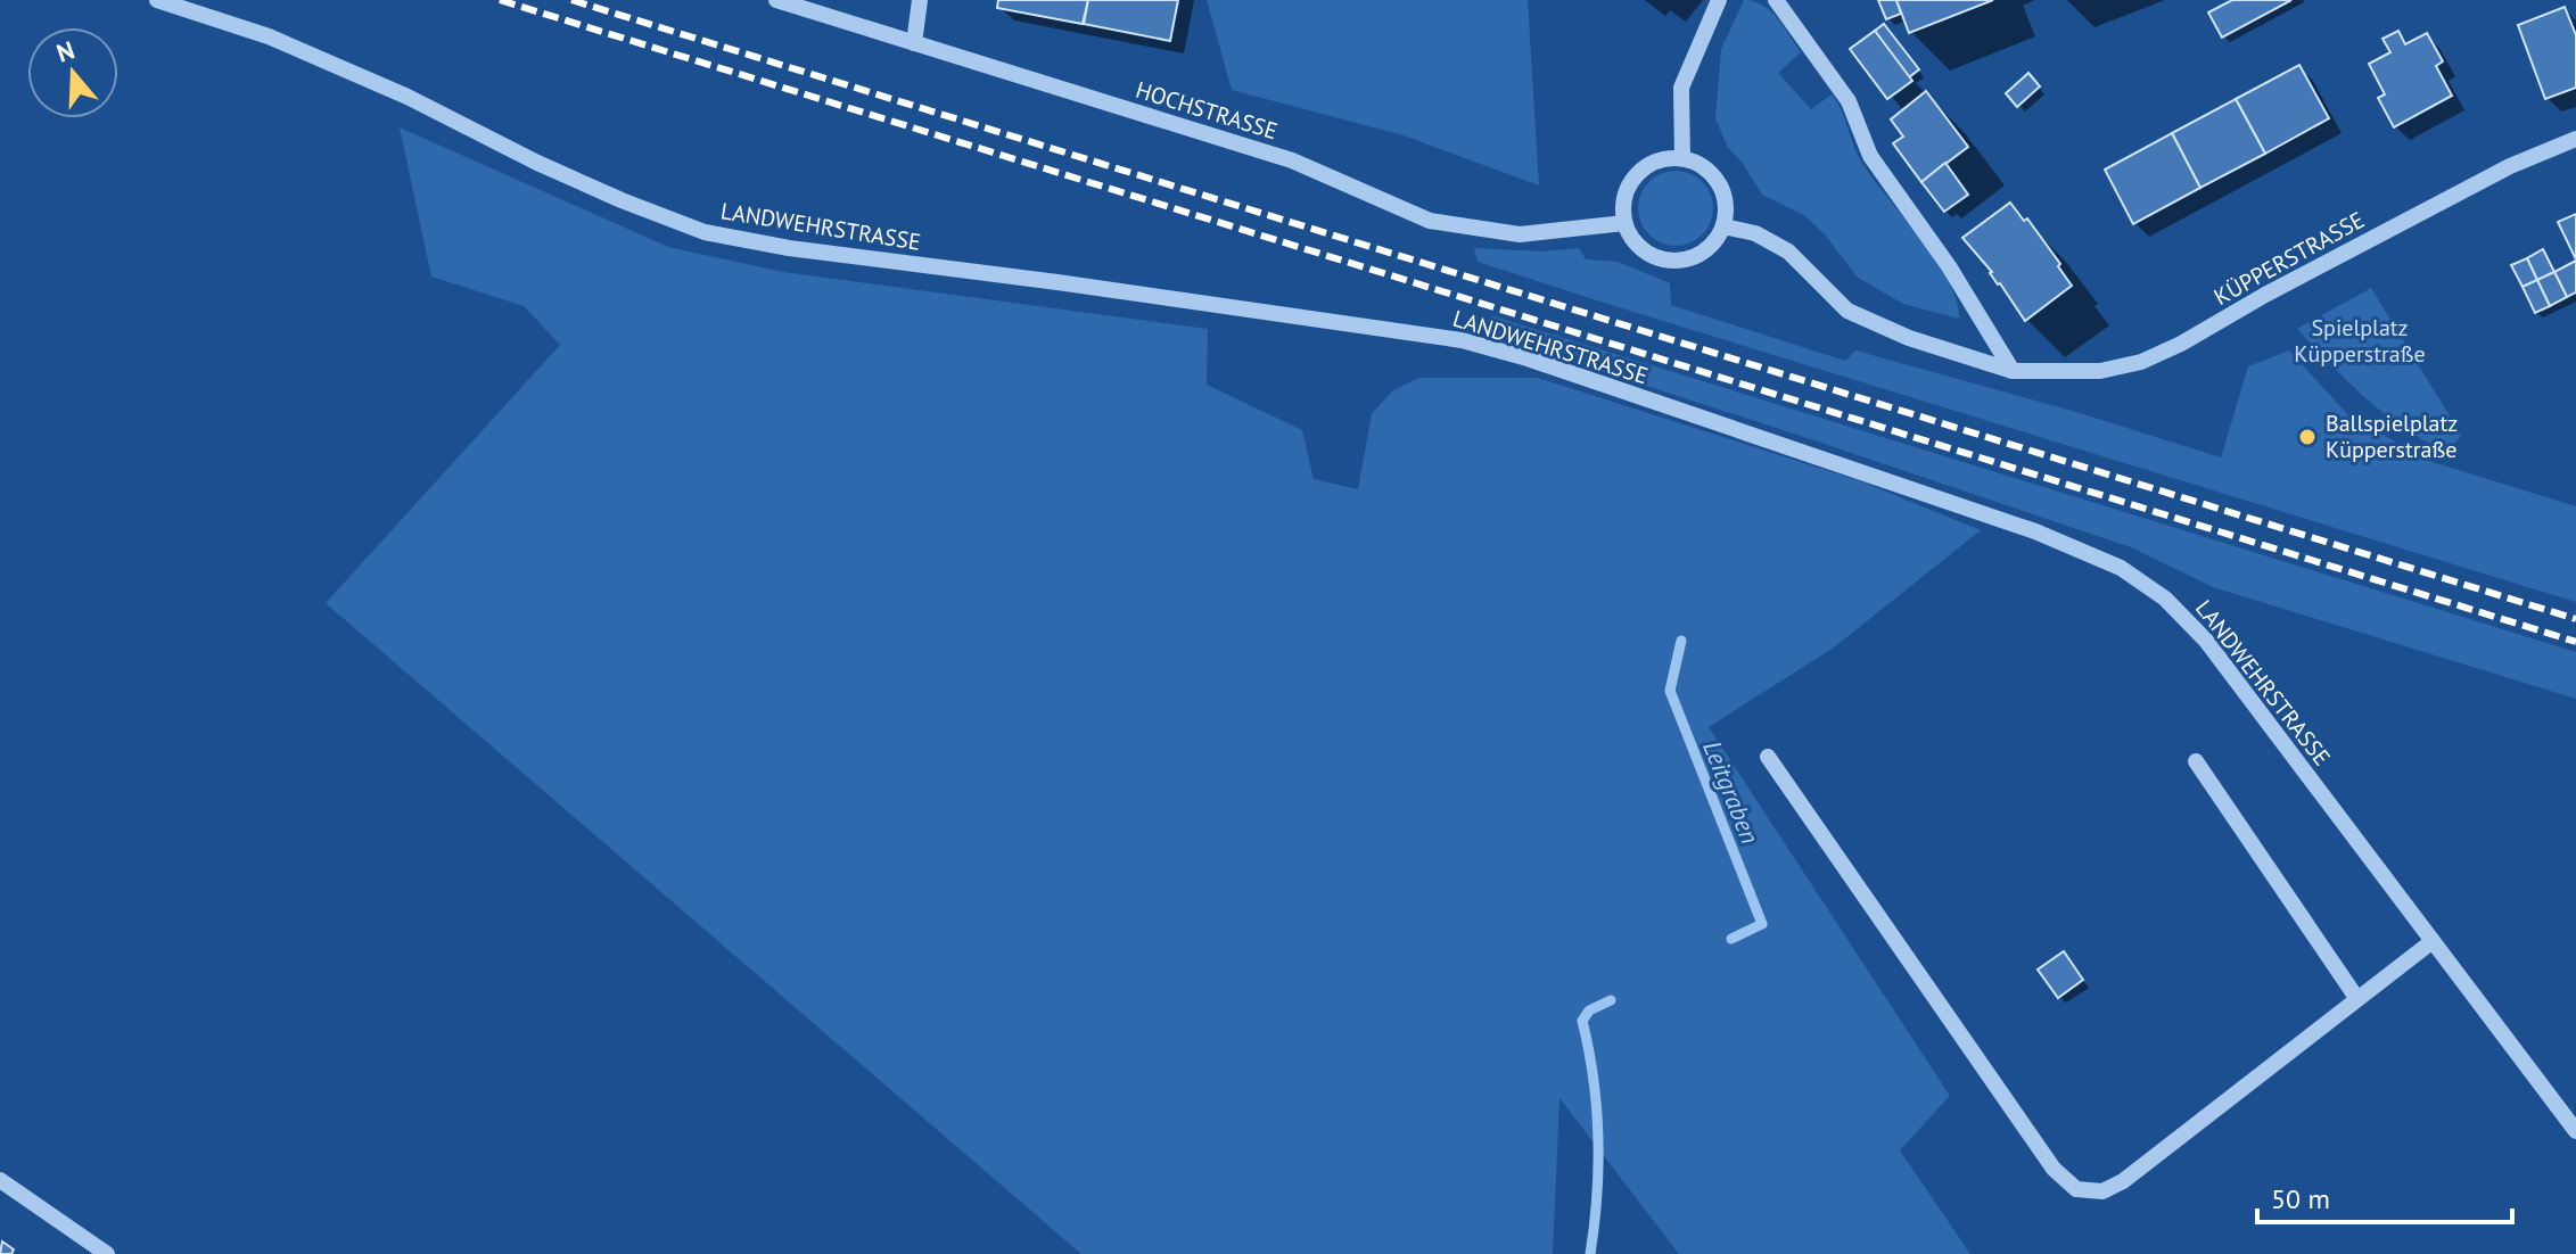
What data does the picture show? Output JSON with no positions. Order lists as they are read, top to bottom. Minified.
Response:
{"streets":{"street":["HOCHSTRASSE","LANDWEHRSTRASSE","KÜPPERSTRASSE"]},"crossings":[["HOCHSTRASSE","KÜPPERSTRASSE"]],"water":["Leitgraben"],"parks":["Spielplatz Küpperstraße"],"places":["Ballspielplatz Küpperstraße"],"scale_bar":"50 m","north":"top"}
